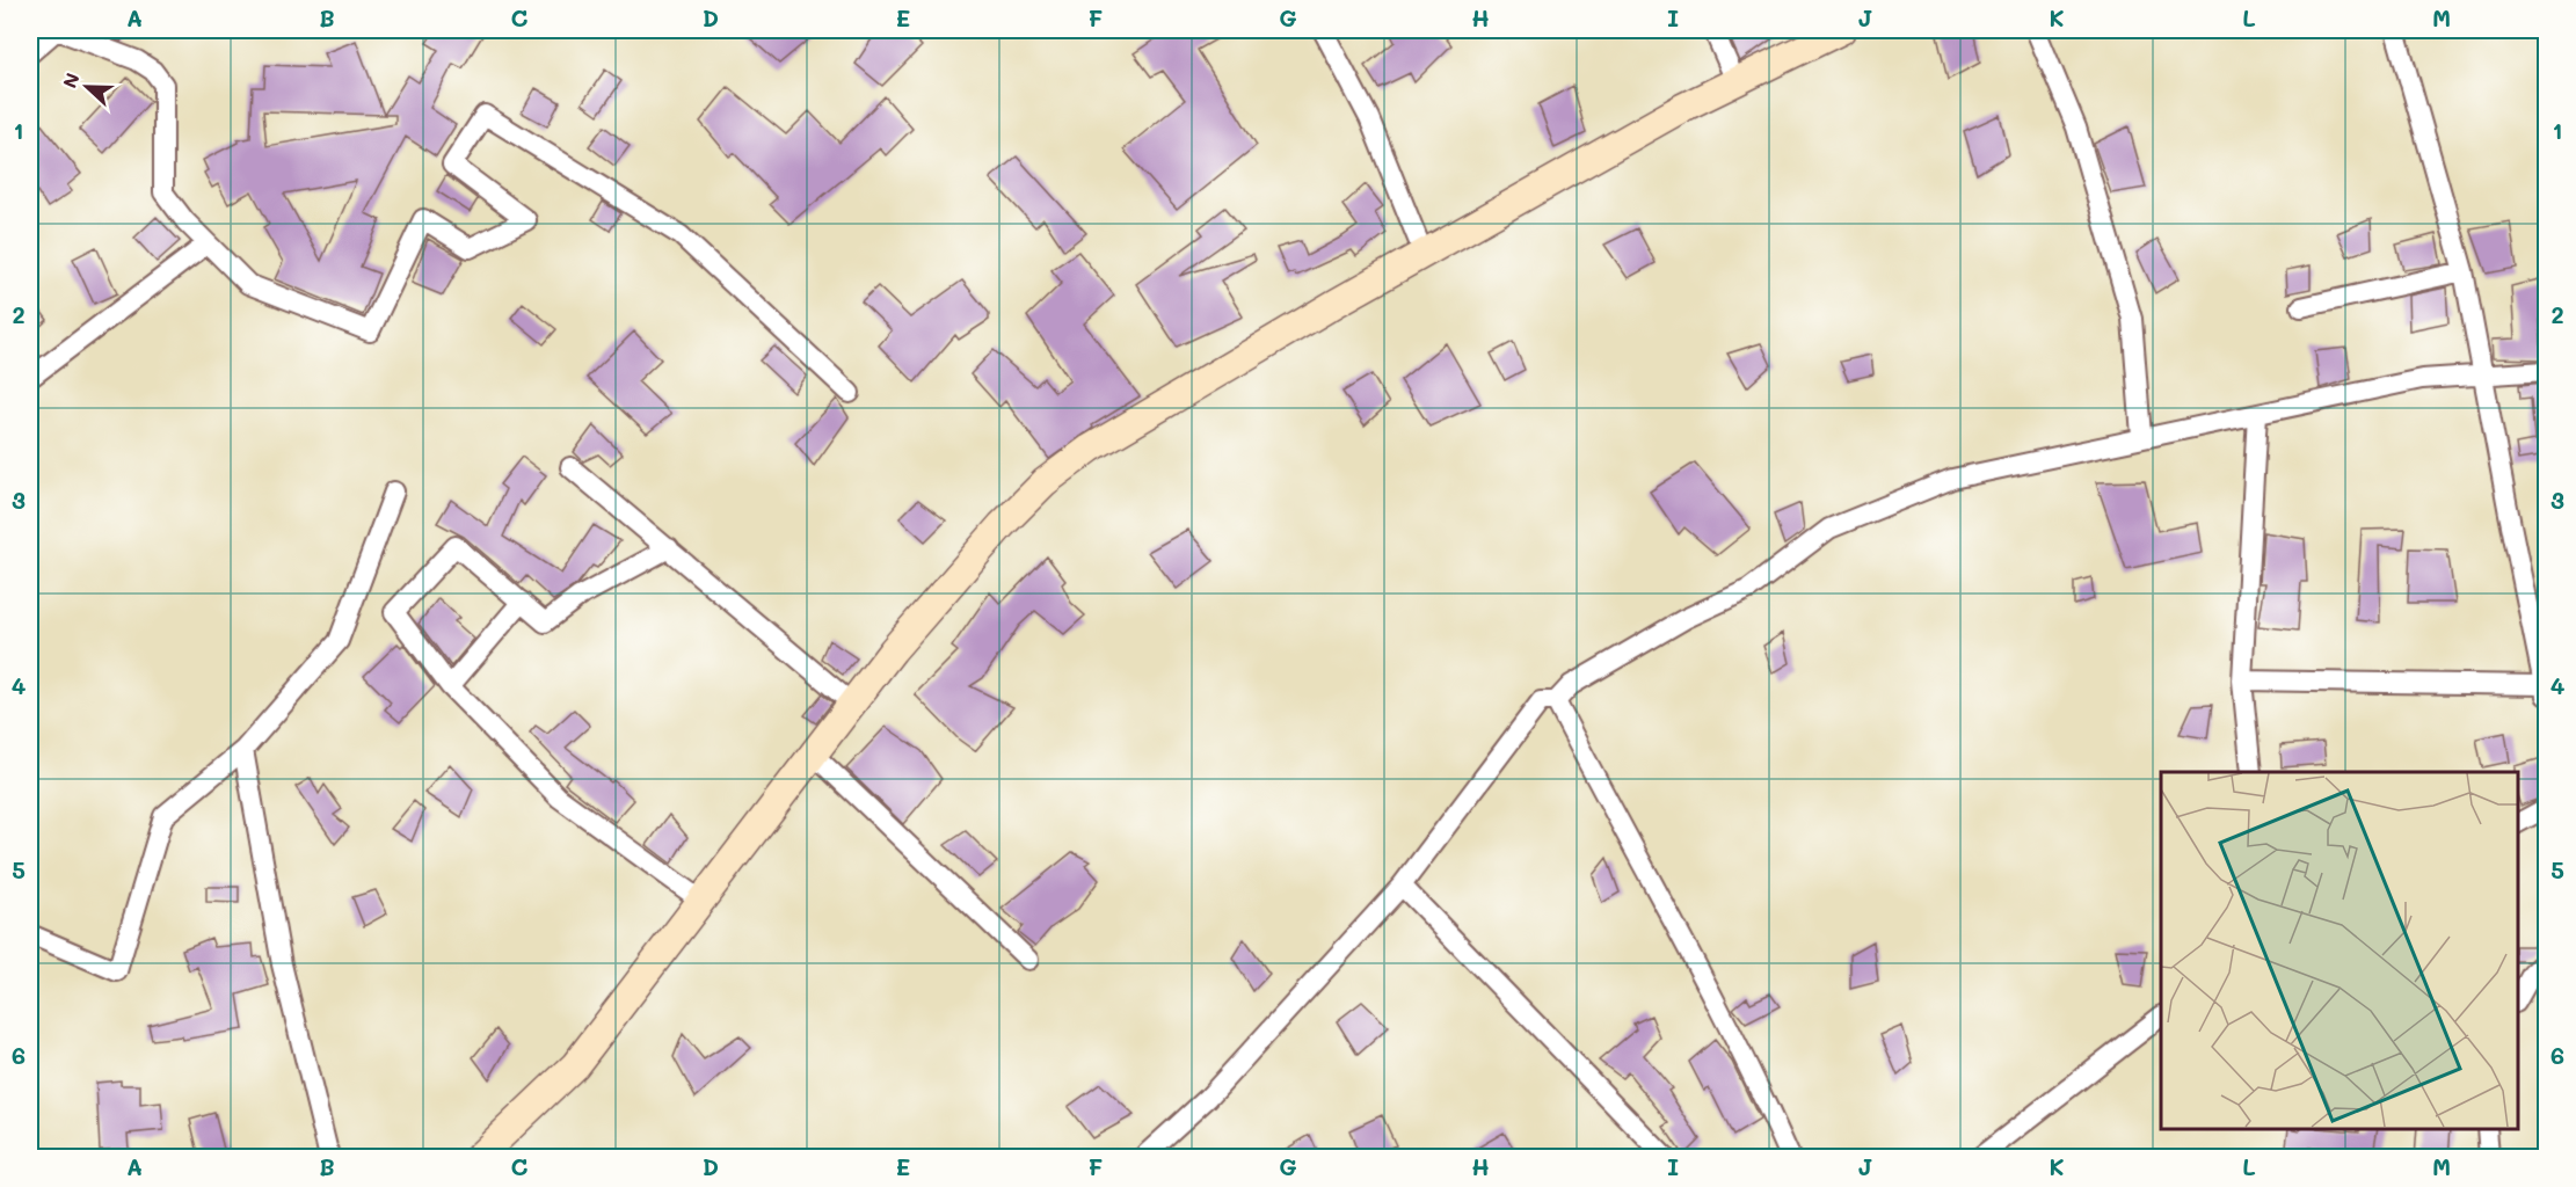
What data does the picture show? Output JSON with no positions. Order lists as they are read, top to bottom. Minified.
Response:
{"north":"left","grid":{"columns":["A","B","C","D","E","F","G","H","I","J","K","L","M"],"rows":["1","2","3","4","5","6"]}}
